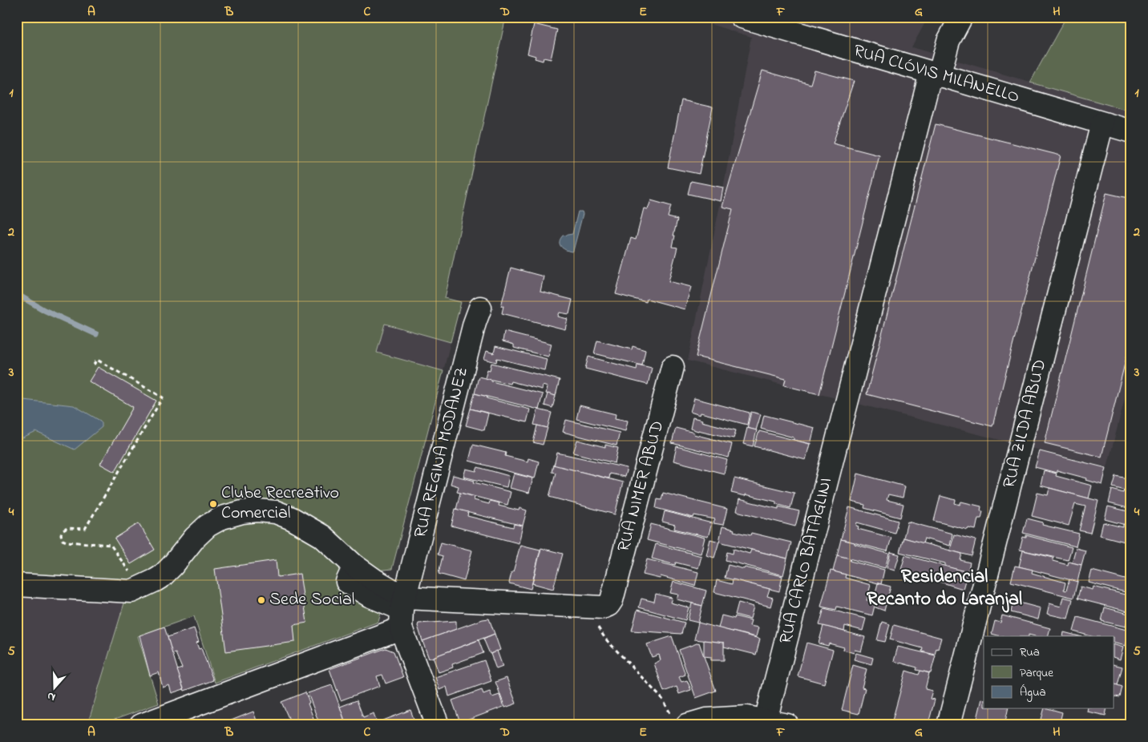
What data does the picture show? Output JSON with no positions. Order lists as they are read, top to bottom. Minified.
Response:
{"streets":{"street":["RUA CLÓVIS MILANELLO","RUA ZILDA ABUD","RUA REGINA MODANEZ","RUA NIMER ABUD","RUA CARLO BATAGLINI"]},"crossings":[["RUA CLÓVIS MILANELLO","RUA ZILDA ABUD"],["RUA CLÓVIS MILANELLO","RUA CARLO BATAGLINI"]],"districts":["Residencial Recanto do Laranjal"],"places":["Clube Recreativo Comercial","Sede Social"],"legend":["Rua","Parque","Água"],"north":"bottom","grid":{"columns":["A","B","C","D","E","F","G","H"],"rows":["1","2","3","4","5"]}}
